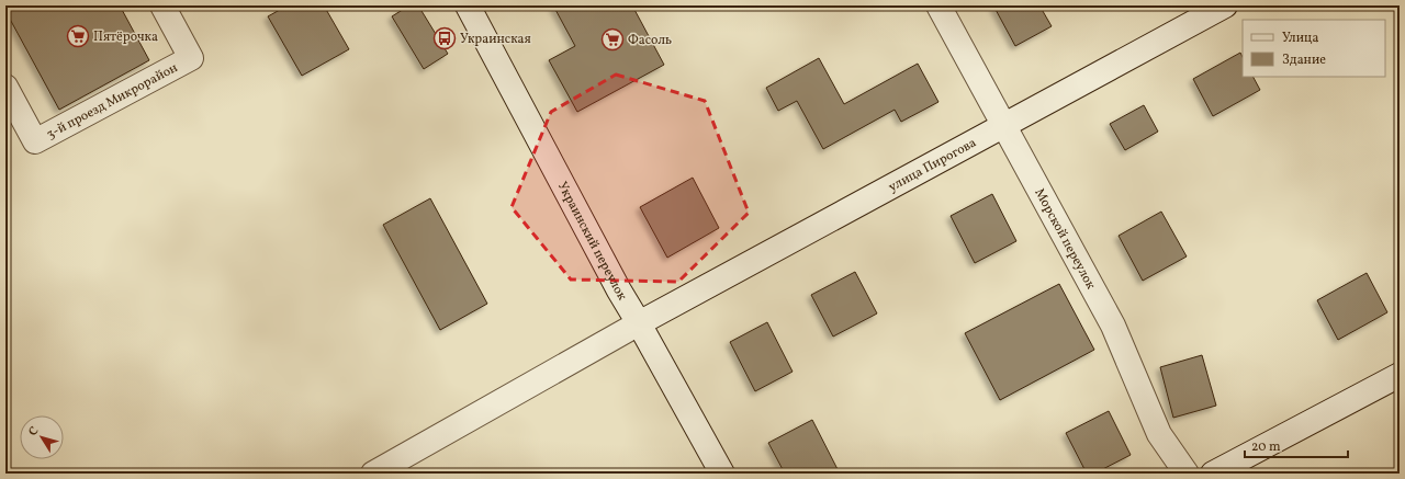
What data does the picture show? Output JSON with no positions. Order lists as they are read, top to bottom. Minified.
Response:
{"streets":{"main road":["3-й проезд Микрорайон","улица Пирогова","Морской переулок","Украинский переулок"]},"crossings":[["улица Пирогова","Морской переулок"],["улица Пирогова","Украинский переулок"]],"places":{"supermarket":["Пятёрочка","Фасоль"],"bus stop":["Украинская"]},"legend":["Улица","Здание"],"scale_bar":"20 m","north":"top left"}
